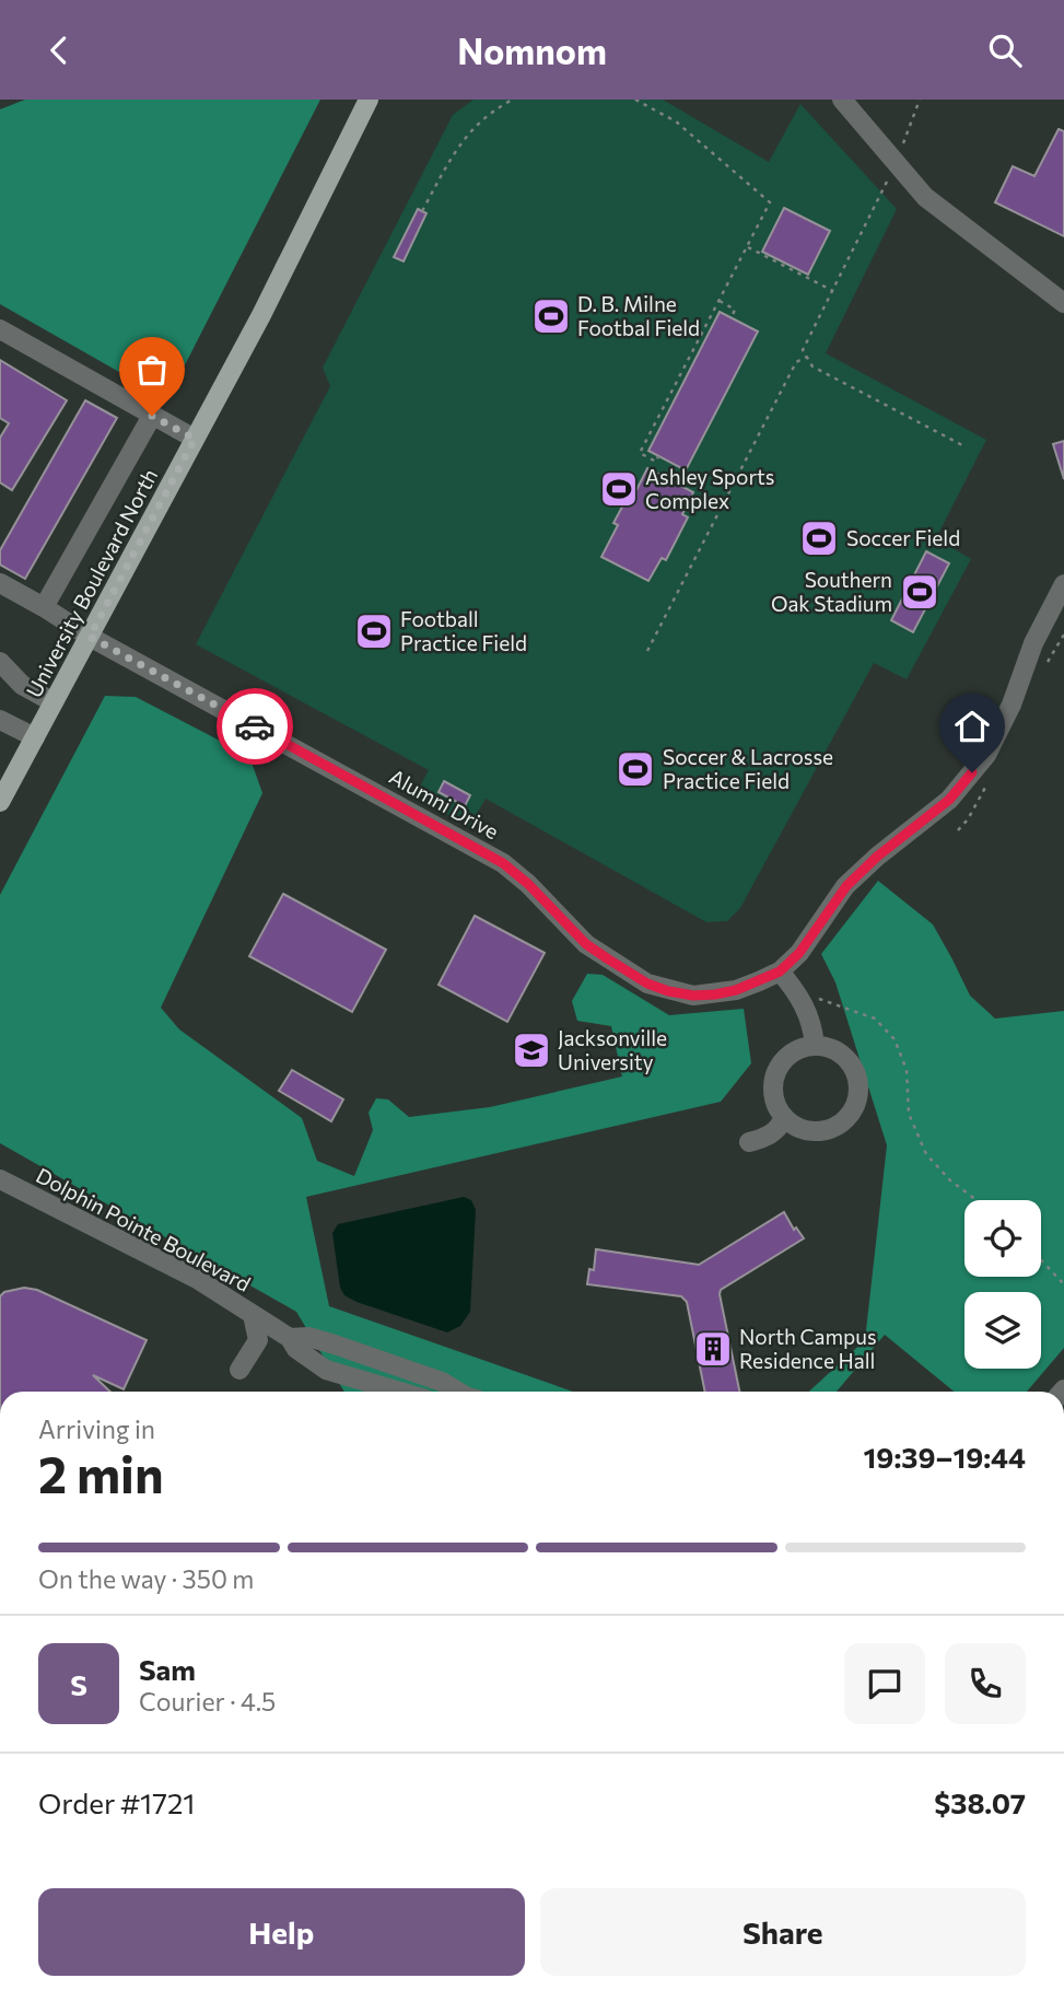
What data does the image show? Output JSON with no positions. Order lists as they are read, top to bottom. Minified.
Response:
{"streets":{"main road":["University Boulevard North"],"street":["Alumni Drive","Dolphin Pointe Boulevard"]},"crossings":[["University Boulevard North","Alumni Drive"]],"places":{"sports":["D. B. Milne Footbal Field","Ashley Sports Complex","Soccer Field","Southern Oak Stadium","Football Practice Field","Soccer & Lacrosse Practice Field"],"school or university":["Jacksonville University"],"building":["North Campus Residence Hall"]},"page":{"header":"Nomnom","heading":["2 min","Arriving in","19:39–19:44"],"panel":["Sam","Courier · 4.5","Order #1721","$38.07"],"bar":"On the way · 350 m","round":"S","buttons":["Help","Share"]}}
